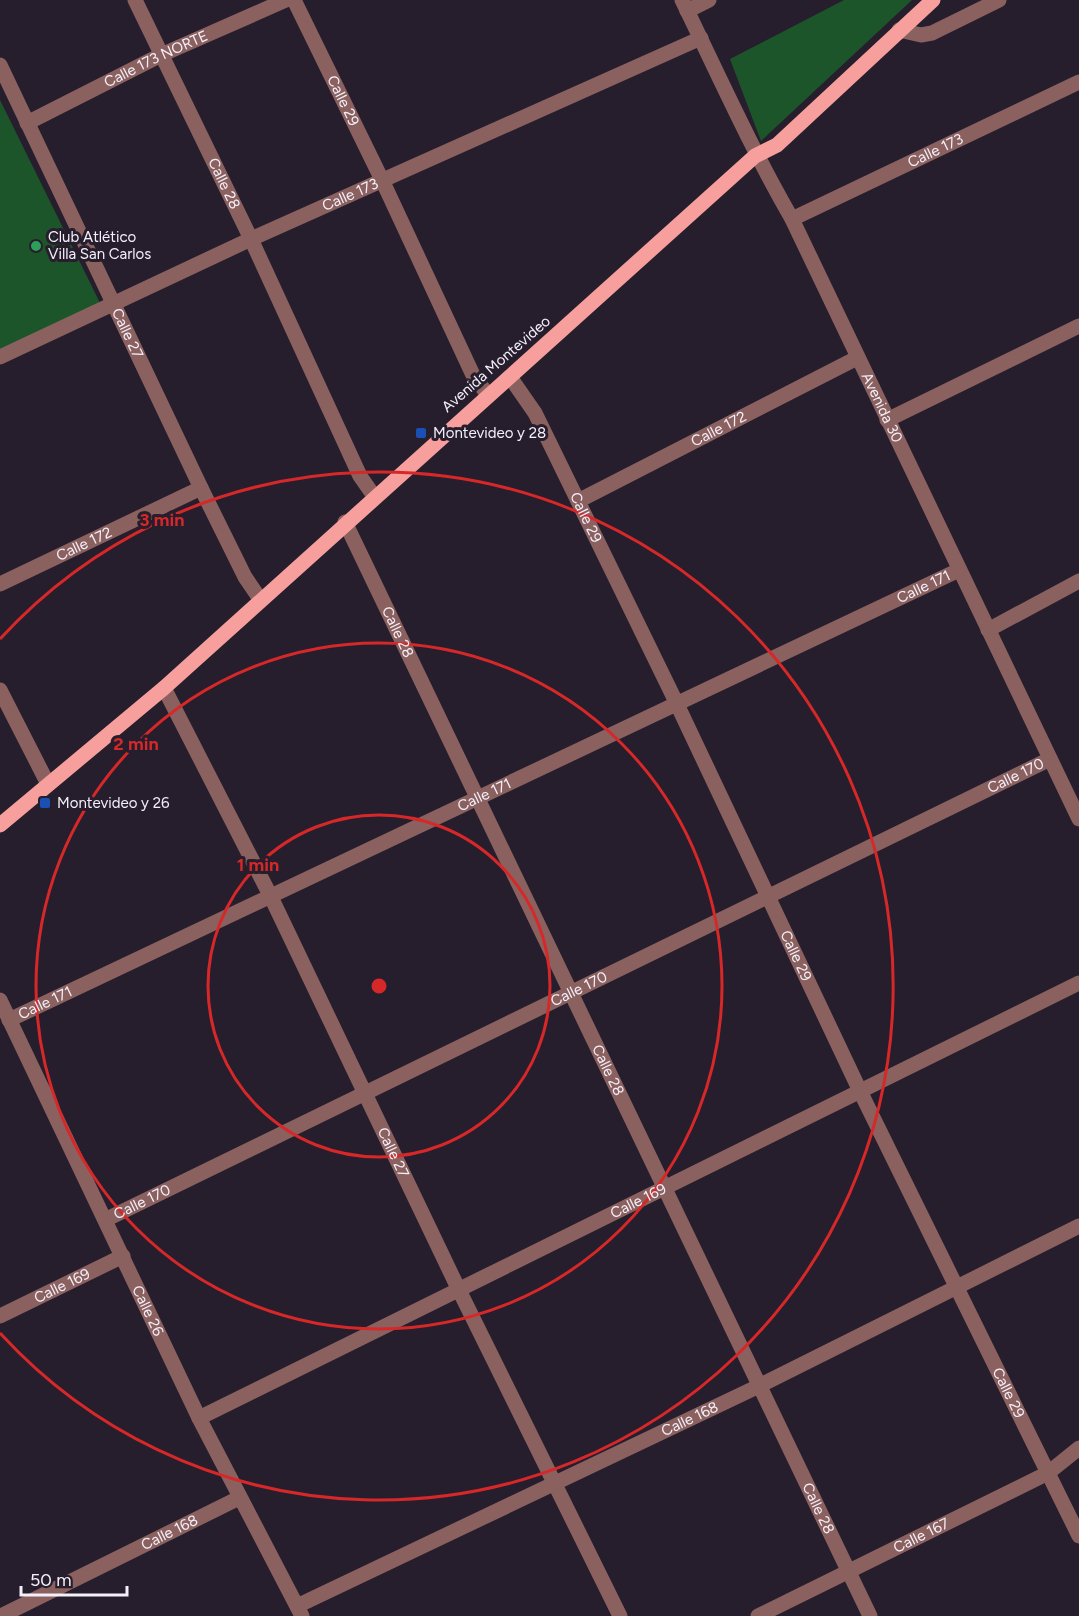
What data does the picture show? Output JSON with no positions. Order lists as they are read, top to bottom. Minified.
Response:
{"streets":{"main road":["Avenida Montevideo"],"street":["Calle 173 NORTE","Calle 29","Calle 173","Calle 28","Calle 27","Avenida 30","Calle 172","Calle 171","Calle 170","Calle 169","Calle 26","Calle 168","Calle 167"]},"crossings":[["Calle 173 NORTE","Calle 28"],["Calle 173 NORTE","Calle 27"],["Calle 29","Calle 173"],["Calle 29","Avenida Montevideo"],["Calle 29","Calle 172"],["Calle 29","Calle 171"],["Calle 29","Calle 170"],["Calle 29","Calle 169"],["Calle 29","Calle 168"],["Calle 29","Calle 167"],["Calle 173","Calle 28"],["Calle 173","Calle 27"],["Calle 173","Avenida 30"],["Calle 28","Avenida Montevideo"],["Calle 28","Calle 171"],["Calle 28","Calle 170"],["Calle 28","Calle 169"],["Calle 28","Calle 168"],["Calle 28","Calle 167"],["Calle 27","Avenida Montevideo"],["Calle 27","Calle 172"],["Calle 27","Calle 171"],["Calle 27","Calle 170"],["Calle 27","Calle 169"],["Calle 27","Calle 168"],["Avenida Montevideo","Avenida 30"],["Avenida 30","Calle 172"],["Avenida 30","Calle 171"],["Avenida 30","Calle 170"],["Calle 171","Calle 26"],["Calle 170","Calle 26"],["Calle 169","Calle 26"],["Calle 26","Calle 168"]],"places":{"other":["Club Atlético Villa San Carlos"],"transit":["Montevideo y 28","Montevideo y 26"]},"scale_bar":"50 m","rings":["3 min","2 min","1 min"]}
